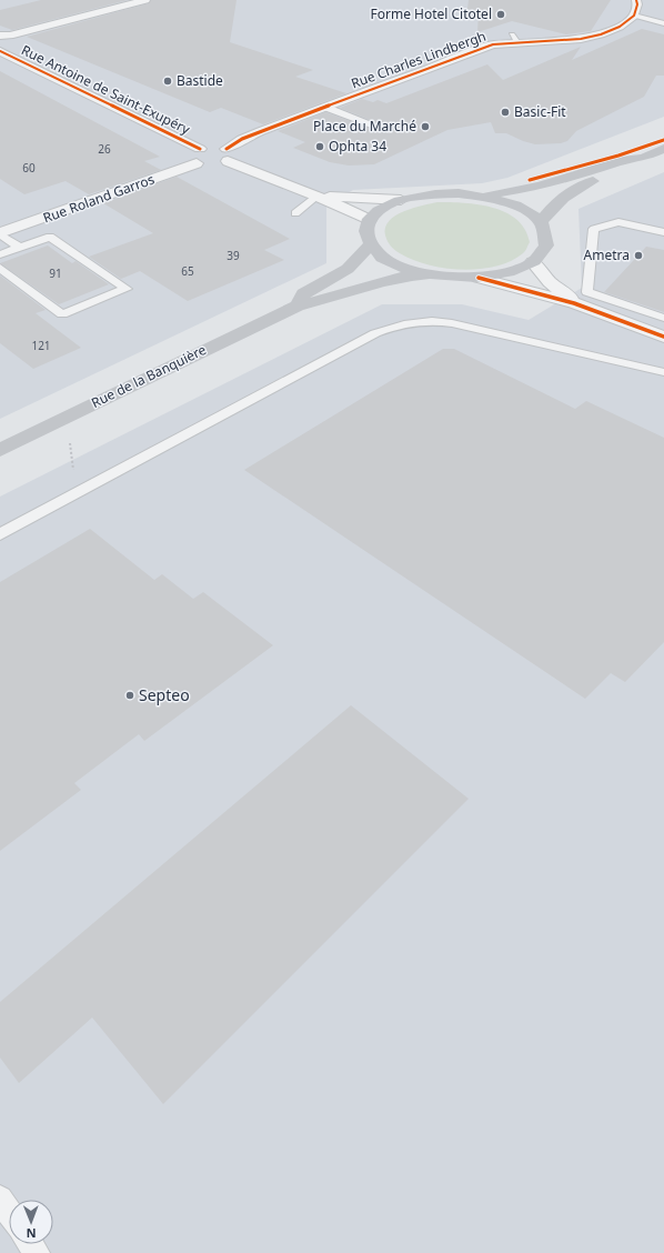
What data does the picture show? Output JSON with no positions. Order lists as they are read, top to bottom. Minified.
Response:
{"streets":{"main road":["Rue de la Banquière"],"street":["Rue Charles Lindbergh","Rue Antoine de Saint-Exupéry","Rue Roland Garros"]},"crossings":[["Rue Charles Lindbergh","Rue Roland Garros"]],"places":["Forme Hotel Citotel","Bastide","Basic-Fit","Place du Marché","Ophta 34","Ametra","Septeo"],"house_numbers":["26","60","39","65","91","121"],"north":"bottom"}
